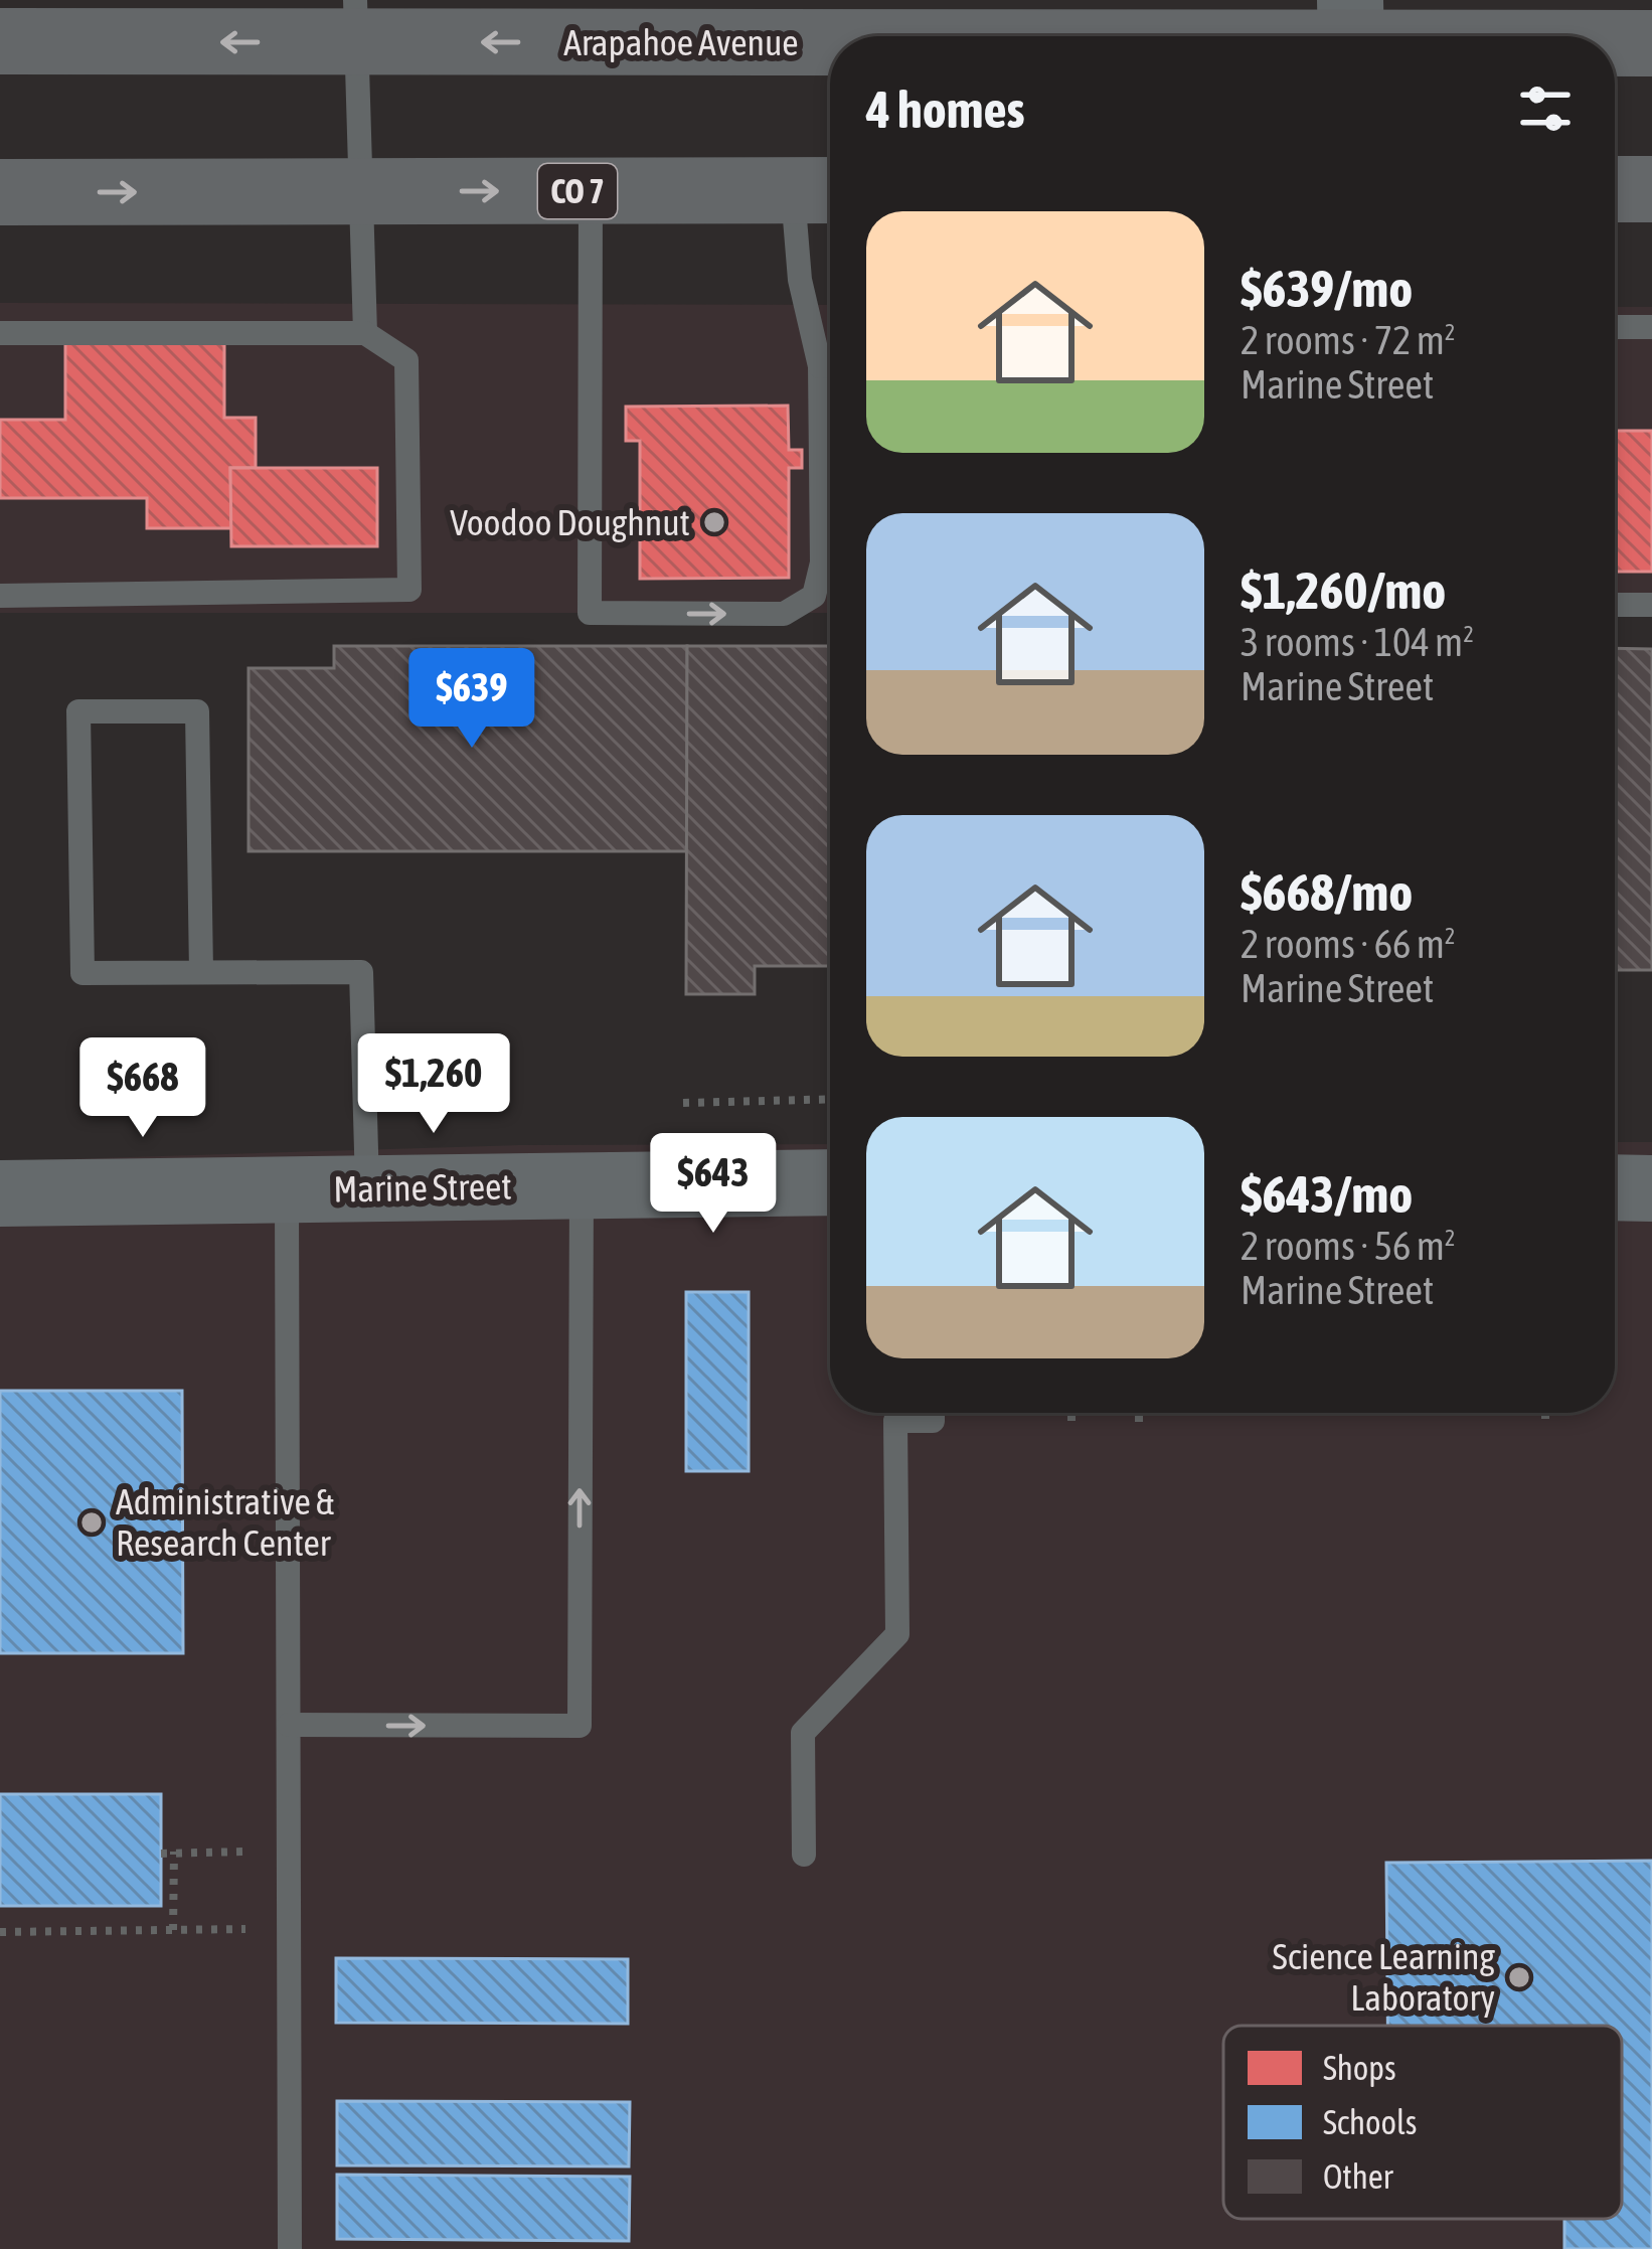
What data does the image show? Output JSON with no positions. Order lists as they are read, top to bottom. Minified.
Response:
{"streets":{"main road":["Arapahoe Avenue","CO 7"],"street":["Marine Street"]},"places":["Voodoo Doughnut","Administrative & Research Center","Science Learning Laboratory"],"legend":["Shops","Schools","Other"],"page":{"heading":"4 homes","list":[{"name":"$639/mo","note":"2 rooms · 72 m² · Marine Street"},{"name":"$1,260/mo","note":"3 rooms · 104 m² · Marine Street"},{"name":"$668/mo","note":"2 rooms · 66 m² · Marine Street"},{"name":"$643/mo","note":"2 rooms · 56 m² · Marine Street"}],"price":["$639","$1,260","$668","$643"]}}
